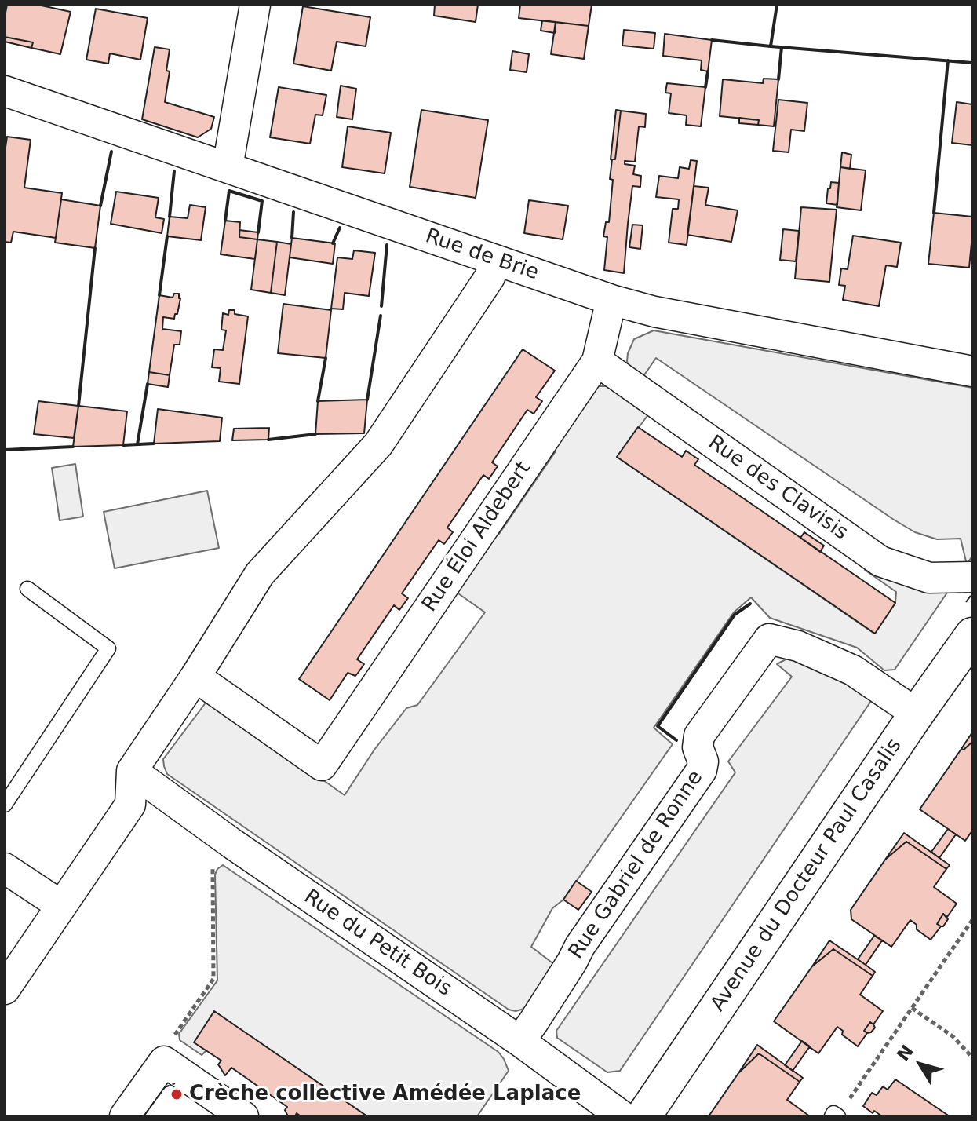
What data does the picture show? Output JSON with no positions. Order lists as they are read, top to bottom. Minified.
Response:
{"streets":{"street":["Rue de Brie","Rue des Clavisis","Rue Éloi Aldebert","Rue Gabriel de Ronne","Avenue du Docteur Paul Casalis","Rue du Petit Bois"]},"crossings":[["Rue de Brie","Rue Éloi Aldebert"],["Rue des Clavisis","Rue Éloi Aldebert"],["Rue Gabriel de Ronne","Avenue du Docteur Paul Casalis"],["Rue Gabriel de Ronne","Rue du Petit Bois"]],"places":["Crèche collective Amédée Laplace"],"north":"top left"}
